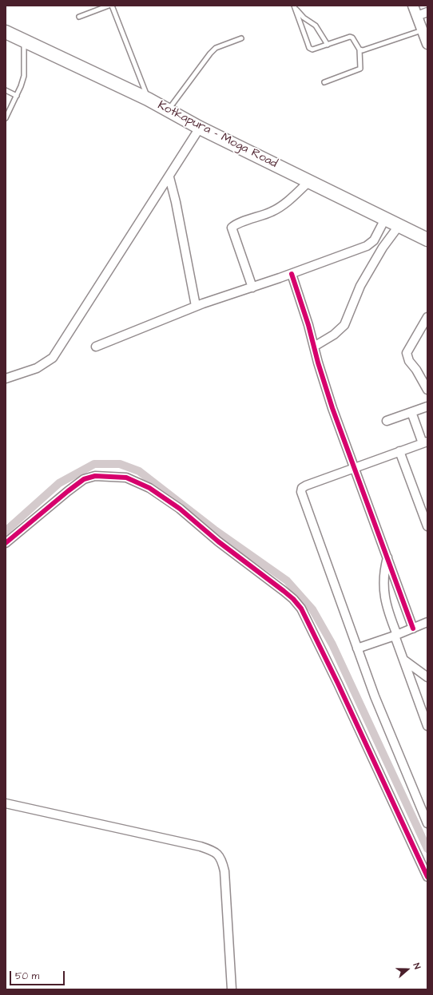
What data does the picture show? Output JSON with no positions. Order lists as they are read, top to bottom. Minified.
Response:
{"streets":{"highway":["Kotkapura - Moga Road"]},"scale_bar":"50 m","north":"right"}
